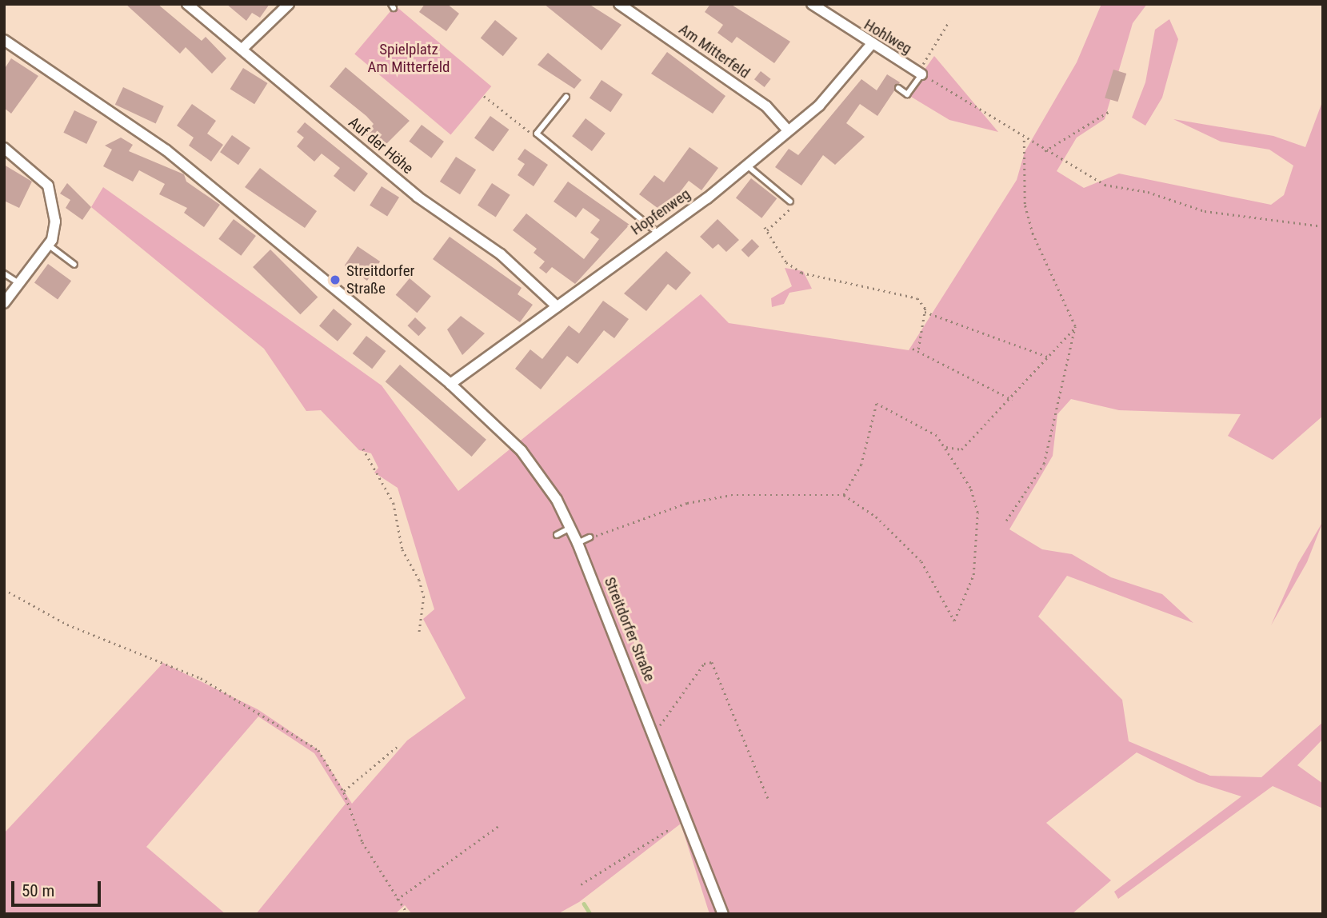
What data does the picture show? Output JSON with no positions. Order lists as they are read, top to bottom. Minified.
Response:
{"streets":{"street":["Hohlweg","Am Mitterfeld","Auf der Höhe","Hopfenweg","Streitdorfer Straße"]},"crossings":[["Hohlweg","Hopfenweg"],["Am Mitterfeld","Hopfenweg"],["Auf der Höhe","Hopfenweg"],["Hopfenweg","Streitdorfer Straße"]],"parks":["Spielplatz Am Mitterfeld"],"places":["Streitdorfer Straße"],"scale_bar":"50 m"}
